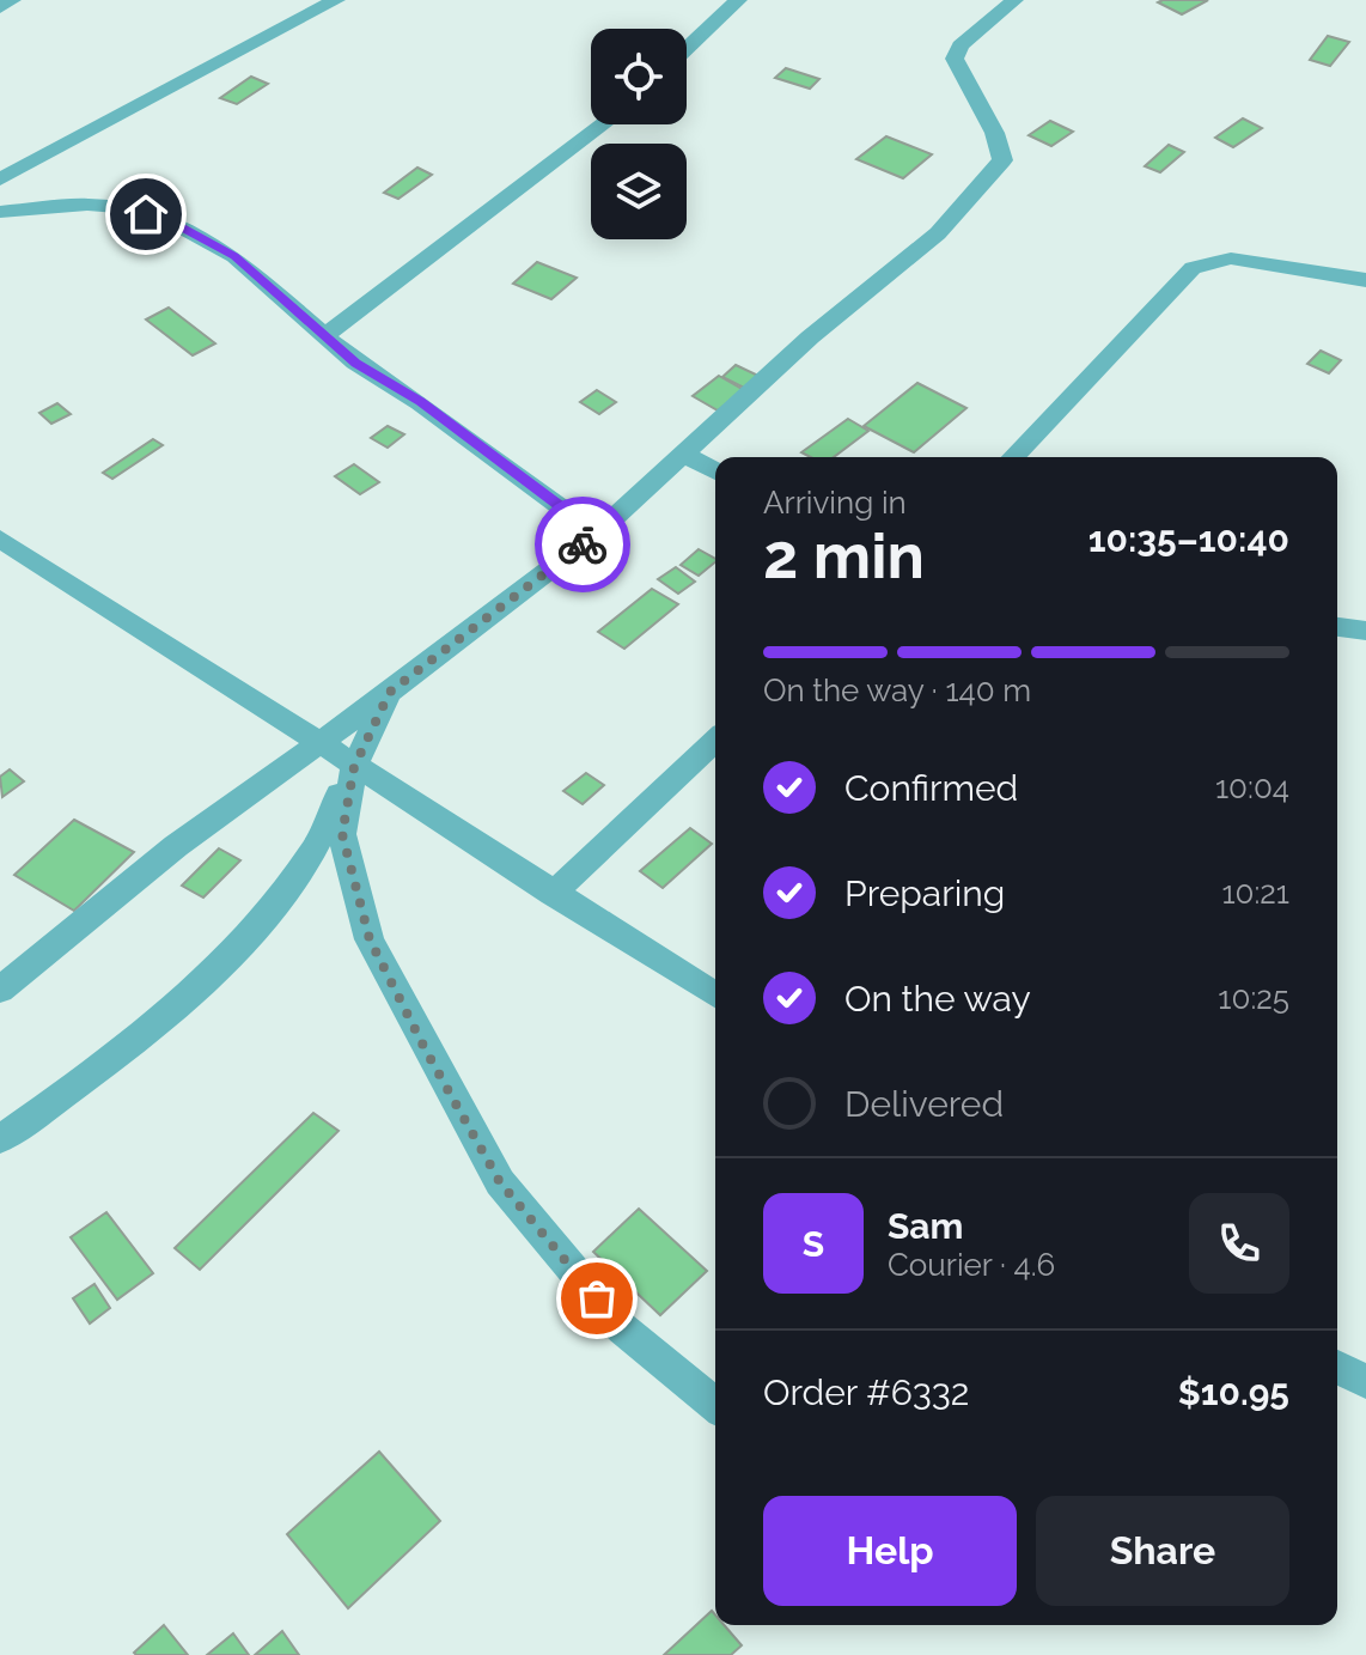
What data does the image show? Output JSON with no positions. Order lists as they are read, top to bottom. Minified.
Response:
{"page":{"heading":["2 min","Arriving in","10:35–10:40"],"panel":["Sam","Courier · 4.6","Order #6332","$10.95"],"bar":"On the way · 140 m","list":[["Confirmed","10:04"],["Preparing","10:21"],["On the way","10:25"],"Delivered"],"round":"S","buttons":["Help","Share"]}}
